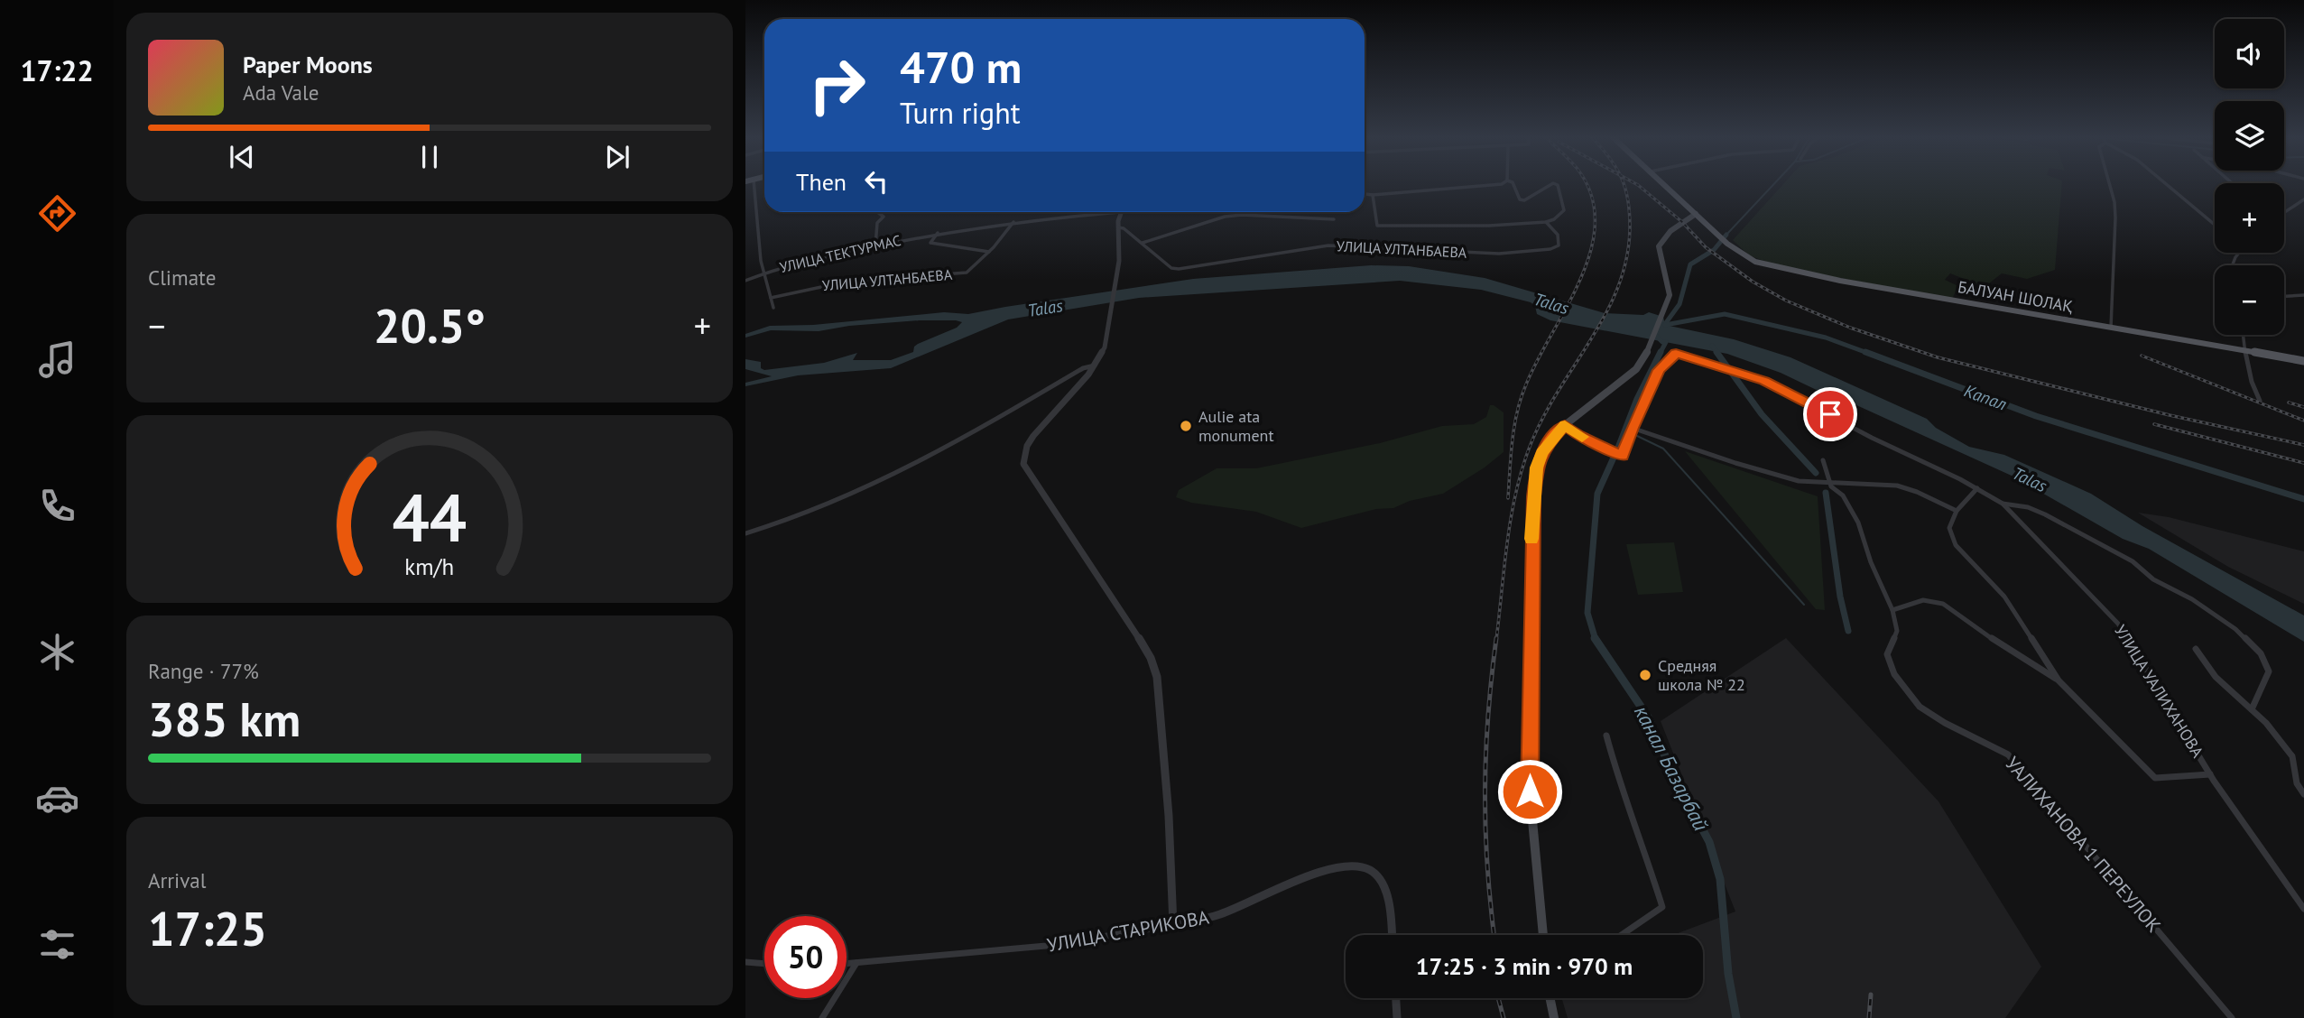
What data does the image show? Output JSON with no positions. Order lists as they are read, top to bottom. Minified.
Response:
{"streets":{"main road":["БАЛУАН ШОЛАҚ"],"street":["УЛИЦА УЛТАНБАЕВА","УЛИЦА ТЕКТУРМАС","УЛИЦА УАЛИХАНОВА","УАЛИХАНОВА 1 ПЕРЕУЛОК","УЛИЦА СТАРИКОВА"]},"water":["Talas","Капал","канал Базарбай"],"places":["Aulie ata monument","Средняя школа № 22"],"page":{"tabs":"17:22","map_buttons":["+","−"],"turn":["470 m","Turn right"],"song":["Paper Moons","Ada Vale"],"then":"Then","tile":["Climate",["Range · 77%","385 km"],["Arrival","17:25"]],"heat":["−","20.5°","+"],"limit":"50","trip":"17:25 · 3 min · 970 m","gauge":["44","km/h"]}}
